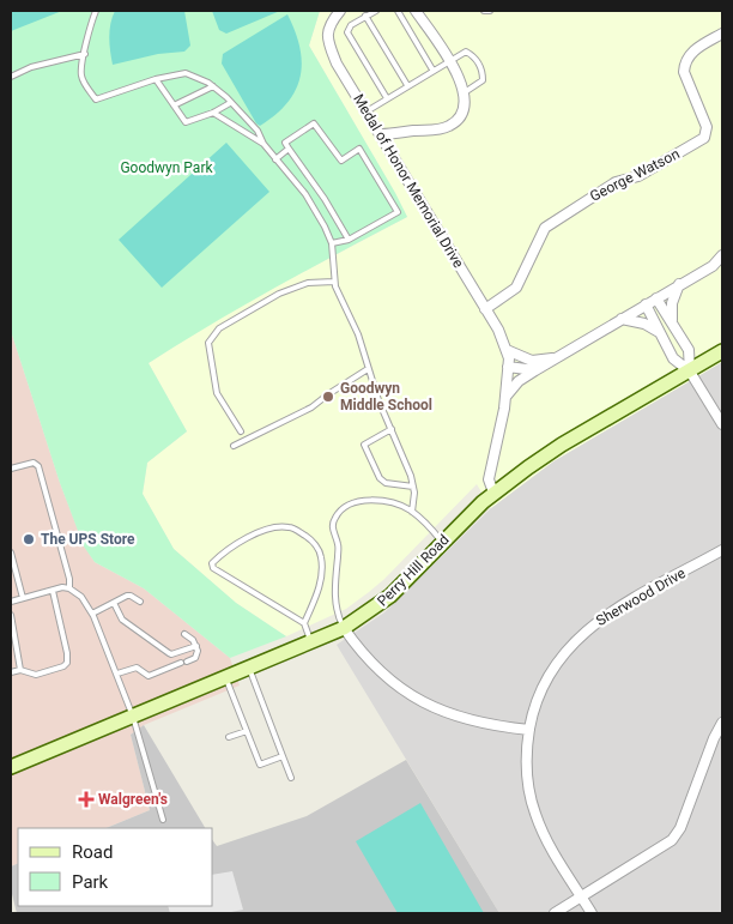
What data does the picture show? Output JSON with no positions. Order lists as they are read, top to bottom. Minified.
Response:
{"streets":{"main road":["Perry Hill Road"],"street":["George Watson","Medal of Honor Memorial Drive","Sherwood Drive"]},"crossings":[["George Watson","Medal of Honor Memorial Drive"],["Medal of Honor Memorial Drive","Perry Hill Road"]],"parks":["Goodwyn Park"],"places":{"other":["Goodwyn Middle School","The UPS Store"],"health":["Walgreen's"]},"legend":["Road","Park"]}
